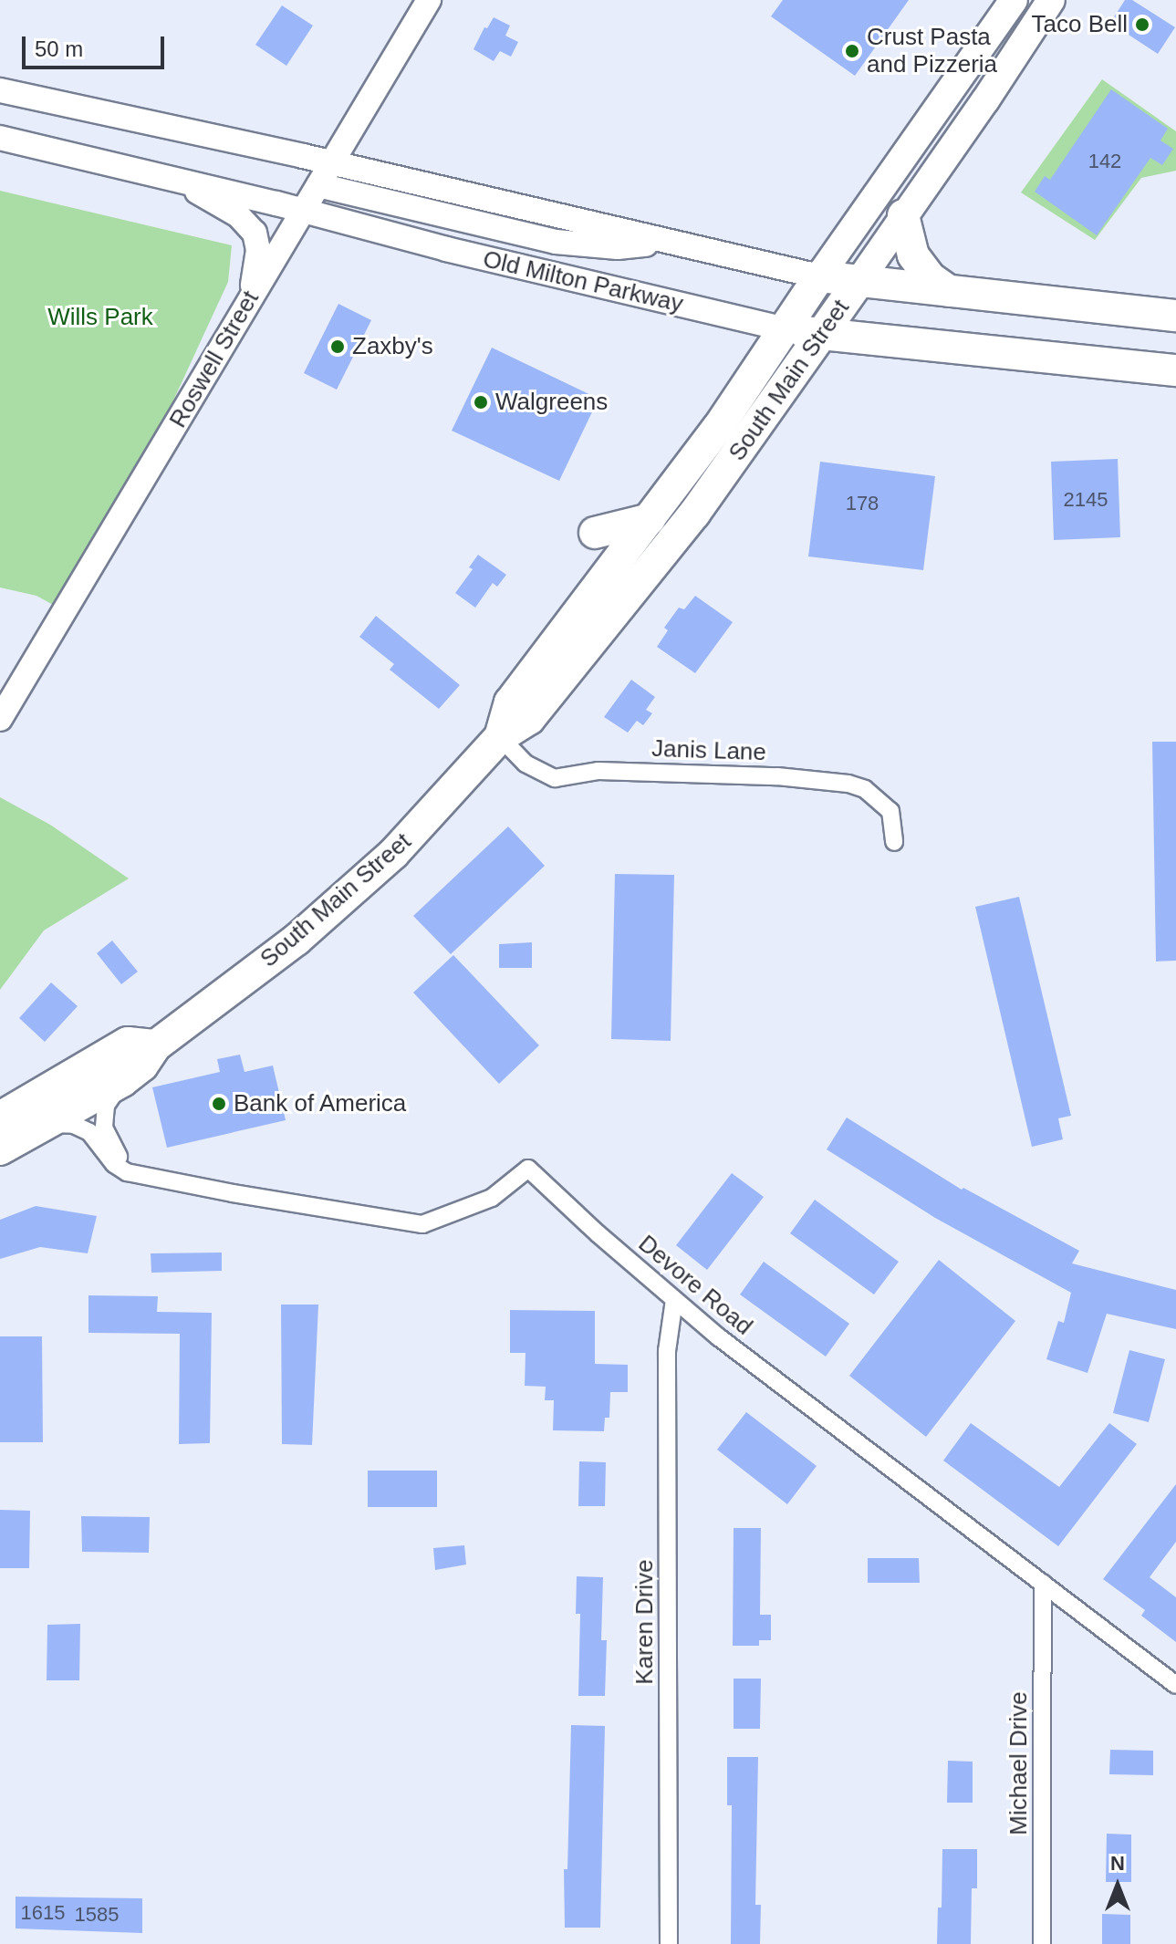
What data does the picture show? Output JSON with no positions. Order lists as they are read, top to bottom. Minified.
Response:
{"streets":{"highway":["Old Milton Parkway","South Main Street"],"main road":["Roswell Street"],"street":["Janis Lane","Devore Road","Karen Drive","Michael Drive"]},"crossings":[["Old Milton Parkway","Roswell Street"],["Old Milton Parkway","South Main Street"],["South Main Street","Janis Lane"],["Devore Road","Karen Drive"],["Devore Road","Michael Drive"]],"parks":["Wills Park"],"places":["Taco Bell","Crust Pasta and Pizzeria","Zaxby's","Walgreens","Bank of America"],"house_numbers":["142","2145","178","1615","1585"],"scale_bar":"50 m","north":"top"}
